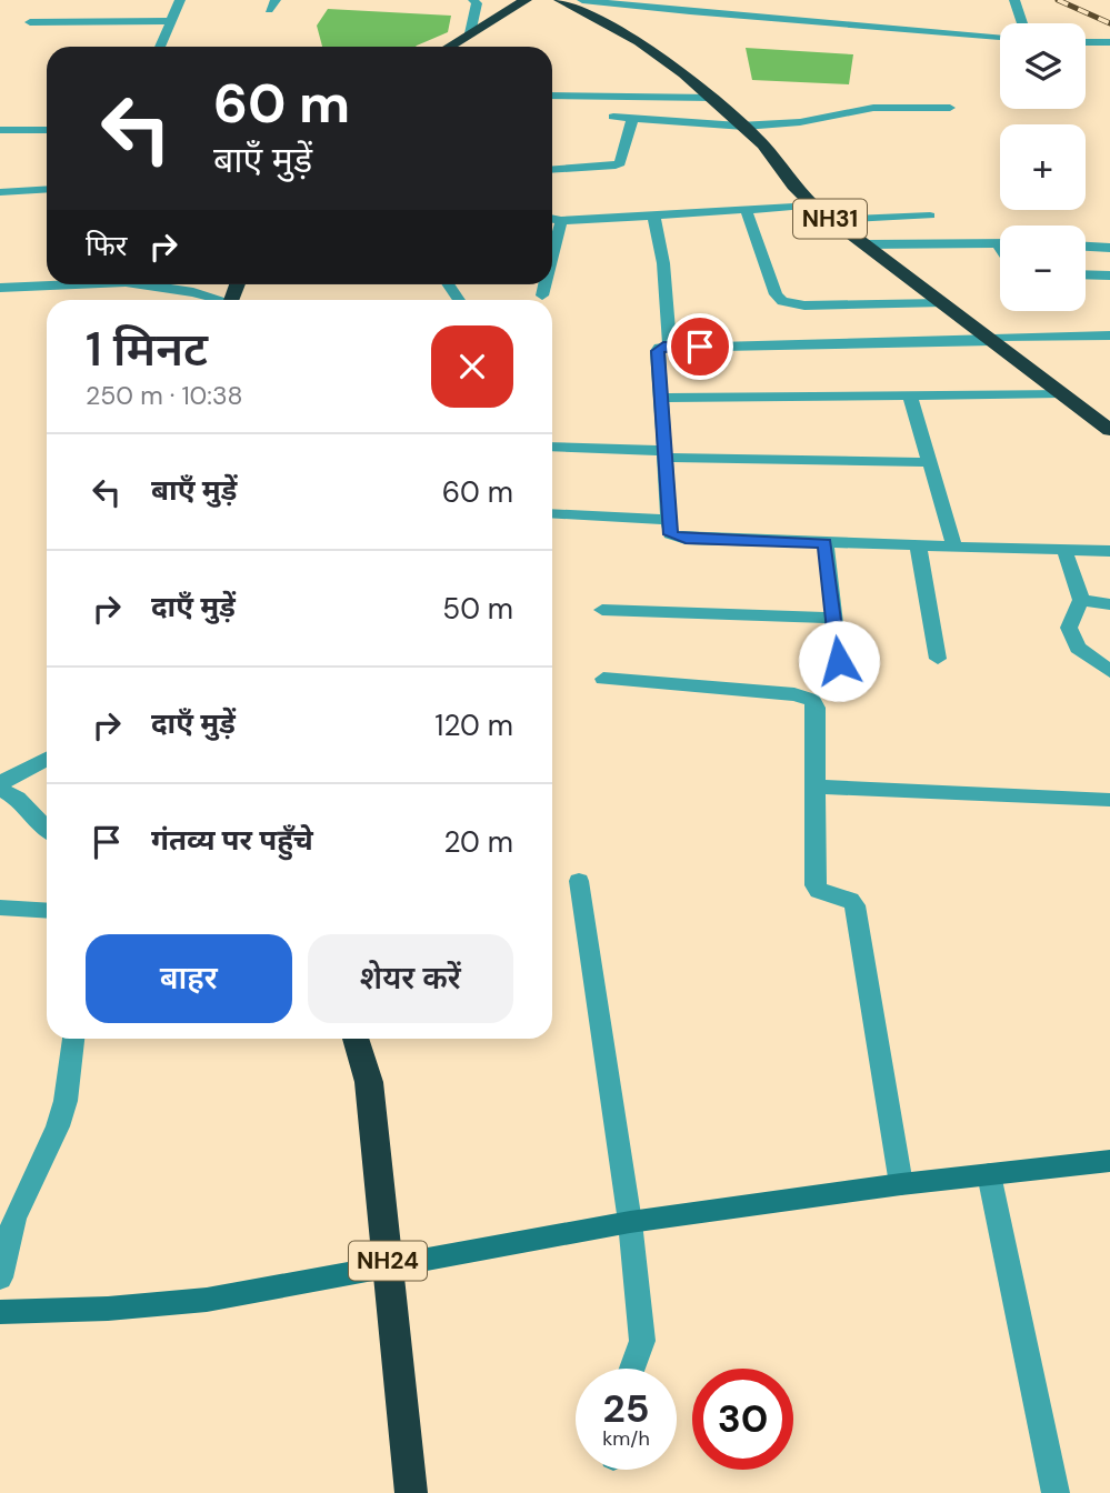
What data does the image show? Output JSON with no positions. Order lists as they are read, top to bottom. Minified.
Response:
{"streets":{"highway":["NH31","NH24"]},"page":{"map_buttons":["+","−"],"turn":["60 m","बाएँ मुड़ें"],"then":"फिर","heading":["1 मिनट","250 m · 10:38"],"list":[{"name":"बाएँ मुड़ें","value":"60 m"},{"name":"दाएँ मुड़ें","value":"50 m"},{"name":"दाएँ मुड़ें","value":"120 m"},{"name":"गंतव्य पर पहुँचे","value":"20 m"}],"buttons":["बाहर","शेयर करें"],"speed":"25 km/h","limit":"30"}}
